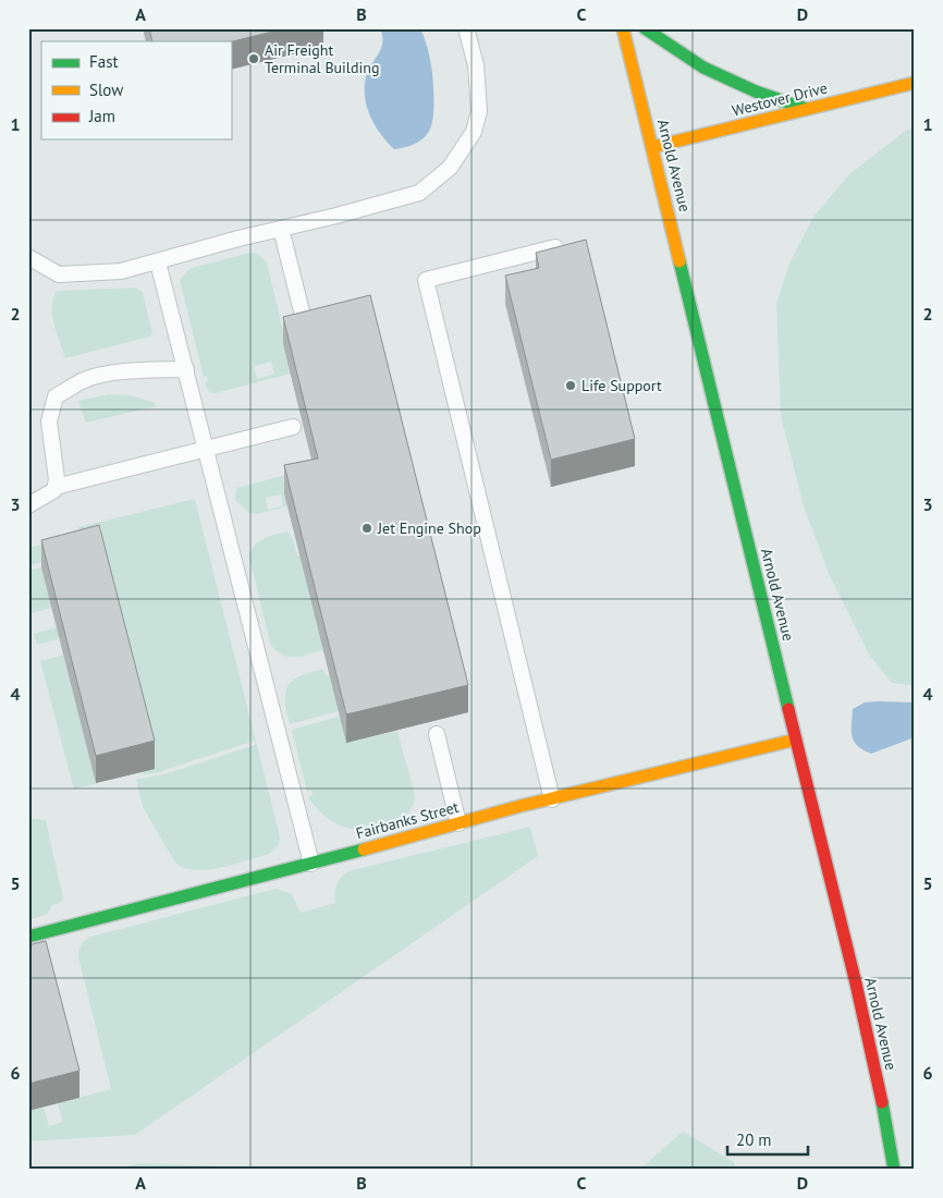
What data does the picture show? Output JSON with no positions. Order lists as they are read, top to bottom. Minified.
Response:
{"streets":{"street":["Westover Drive","Arnold Avenue","Fairbanks Street"]},"crossings":[["Westover Drive","Arnold Avenue"],["Arnold Avenue","Fairbanks Street"]],"places":["Air Freight Terminal Building","Life Support","Jet Engine Shop"],"legend":["Fast","Slow","Jam"],"scale_bar":"20 m","grid":{"columns":["A","B","C","D"],"rows":["1","2","3","4","5","6"]}}
